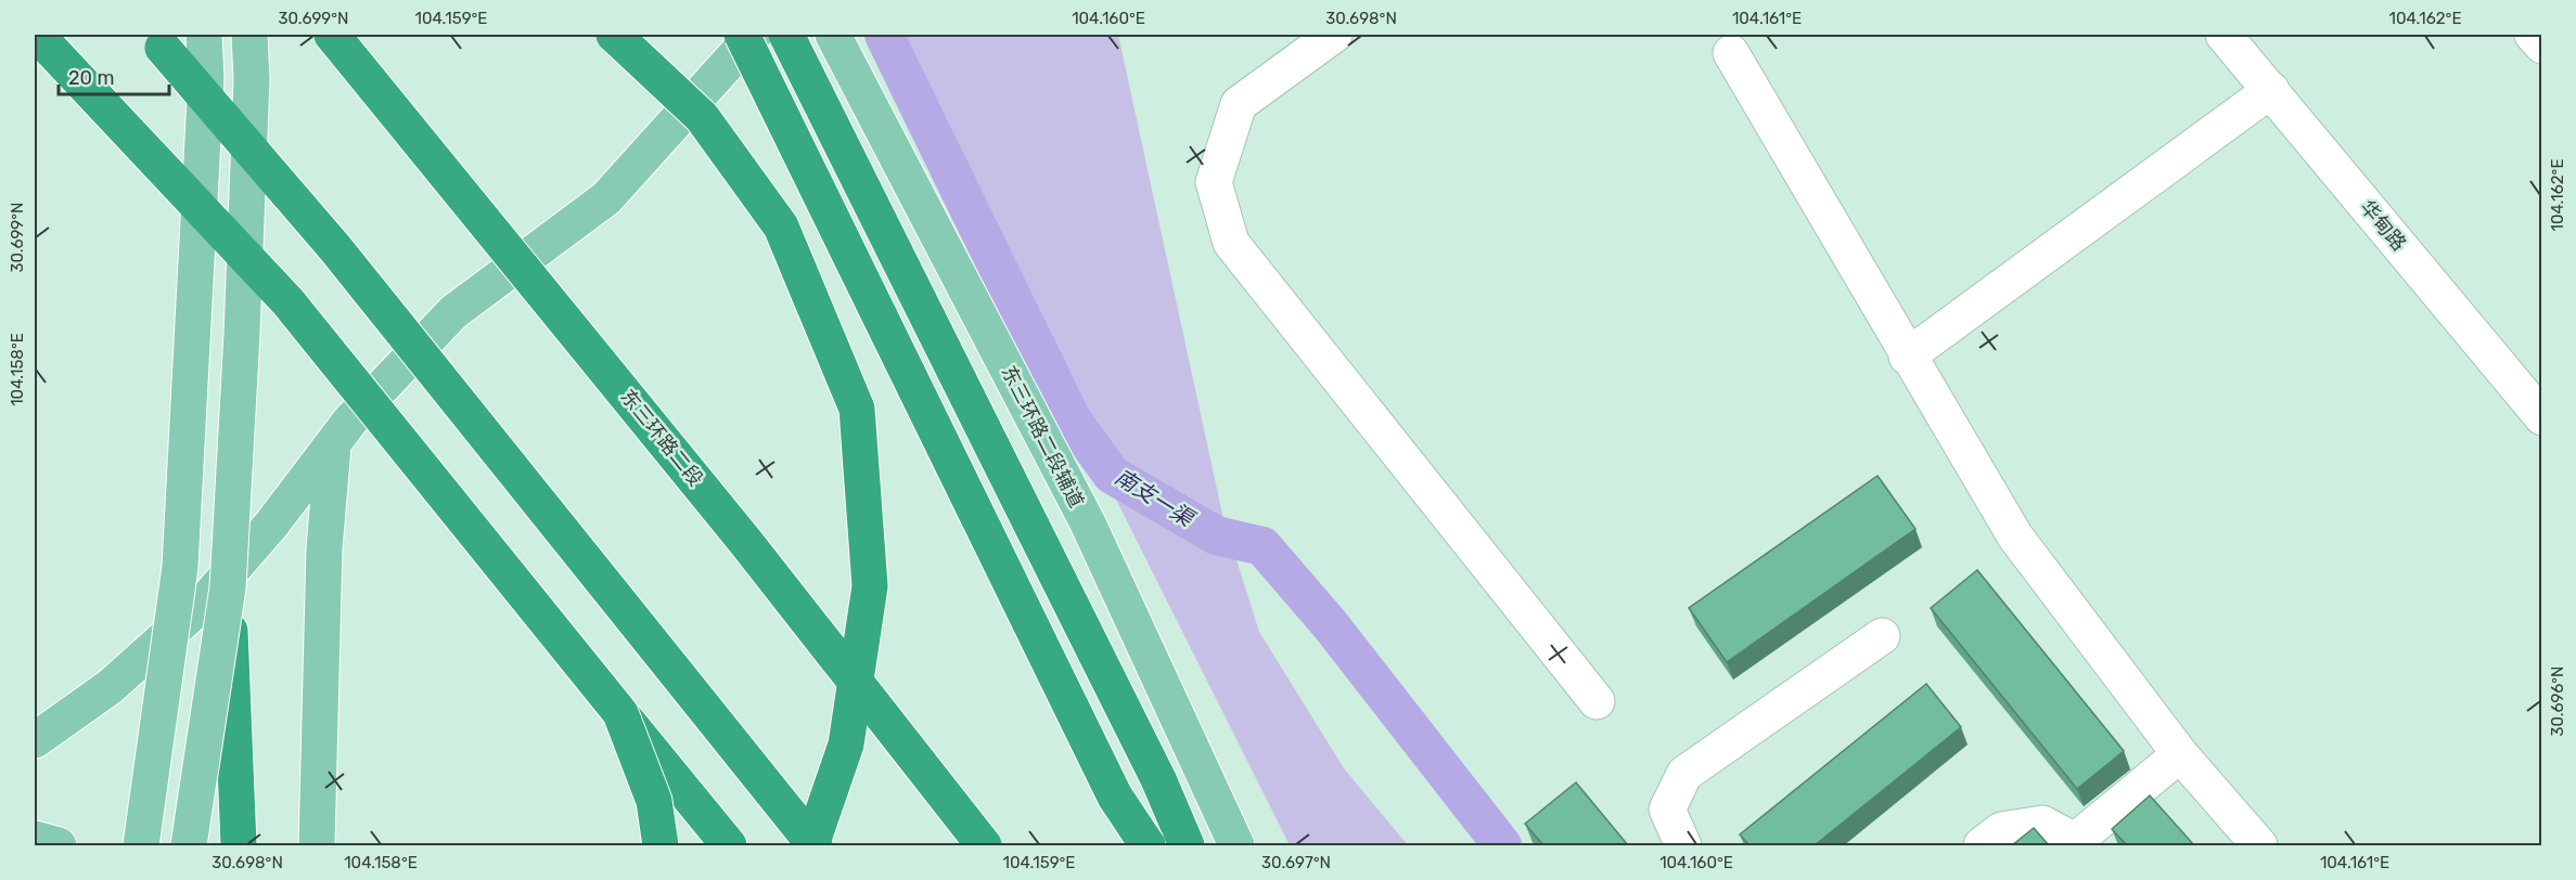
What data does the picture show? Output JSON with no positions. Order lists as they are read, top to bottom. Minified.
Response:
{"streets":{"highway":["东三环路二段"],"main road":["东三环路二段辅道"],"street":["华甸路"]},"water":["南支一渠"],"scale_bar":"20 m","coordinates":["30.699°N","104.159°E","104.160°E","30.698°N","104.161°E","104.162°E","104.158°E","30.696°N","30.697°N"]}
